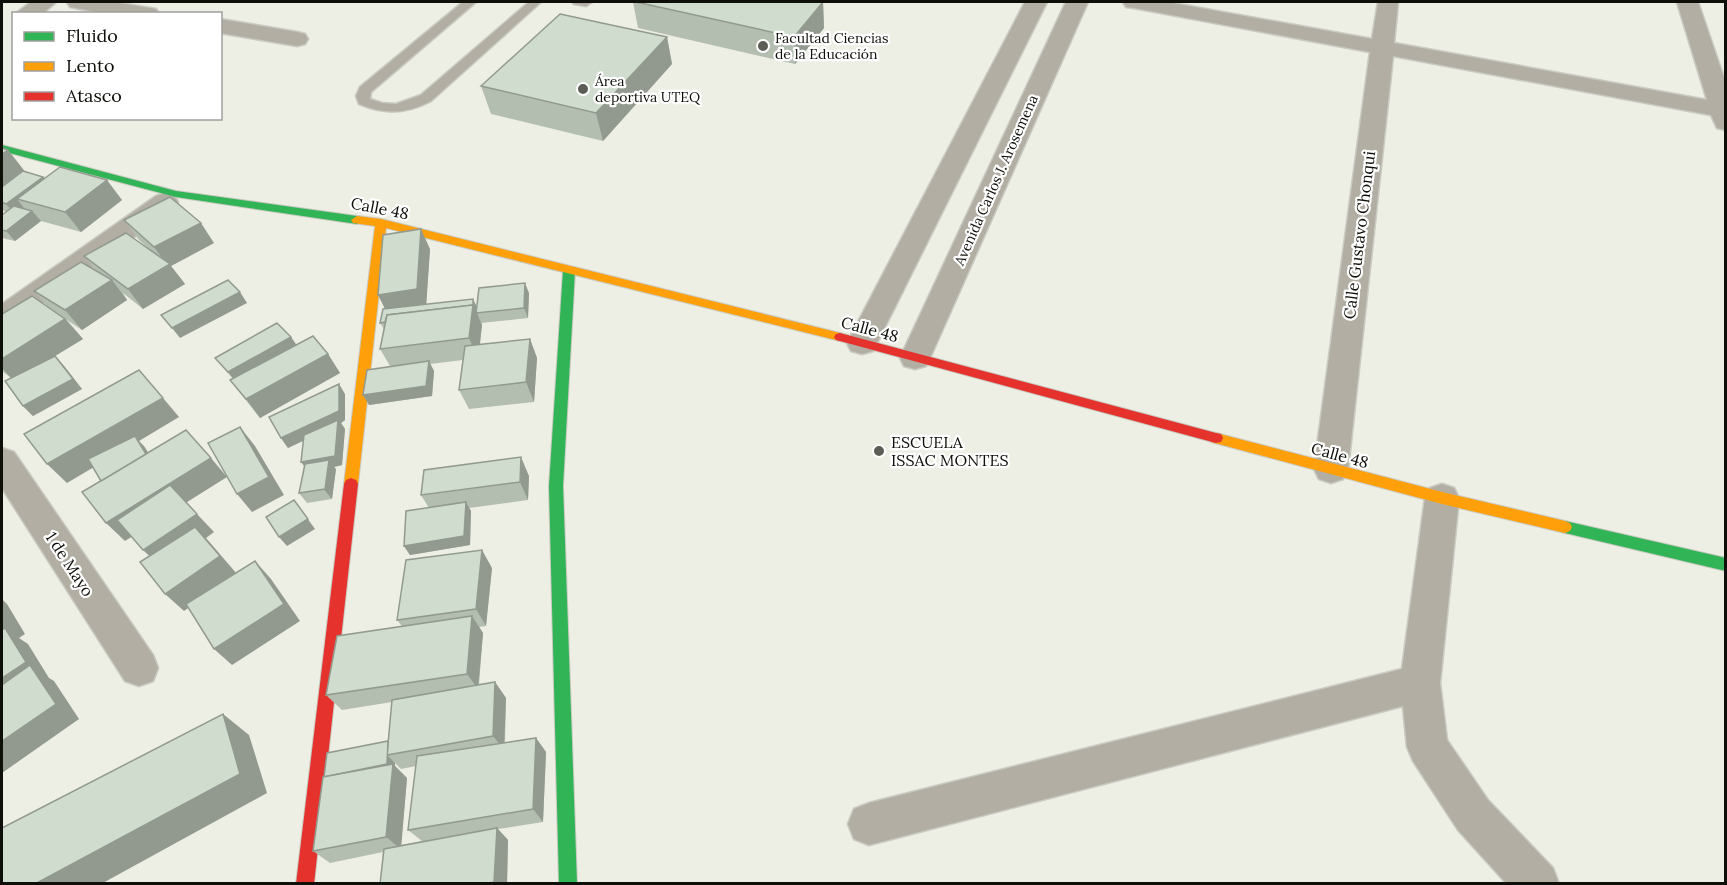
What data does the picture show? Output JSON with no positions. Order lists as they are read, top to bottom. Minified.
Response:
{"streets":{"street":["Avenida Carlos J. Arosemena","Calle 48","Calle Gustavo Chonqui","1 de Mayo"]},"crossings":[["Avenida Carlos J. Arosemena","Calle 48"],["Calle 48","Calle Gustavo Chonqui"]],"places":["Facultad Ciencias de la Educación","Área deportiva UTEQ","ESCUELA ISSAC MONTES"],"legend":["Fluido","Lento","Atasco"]}
